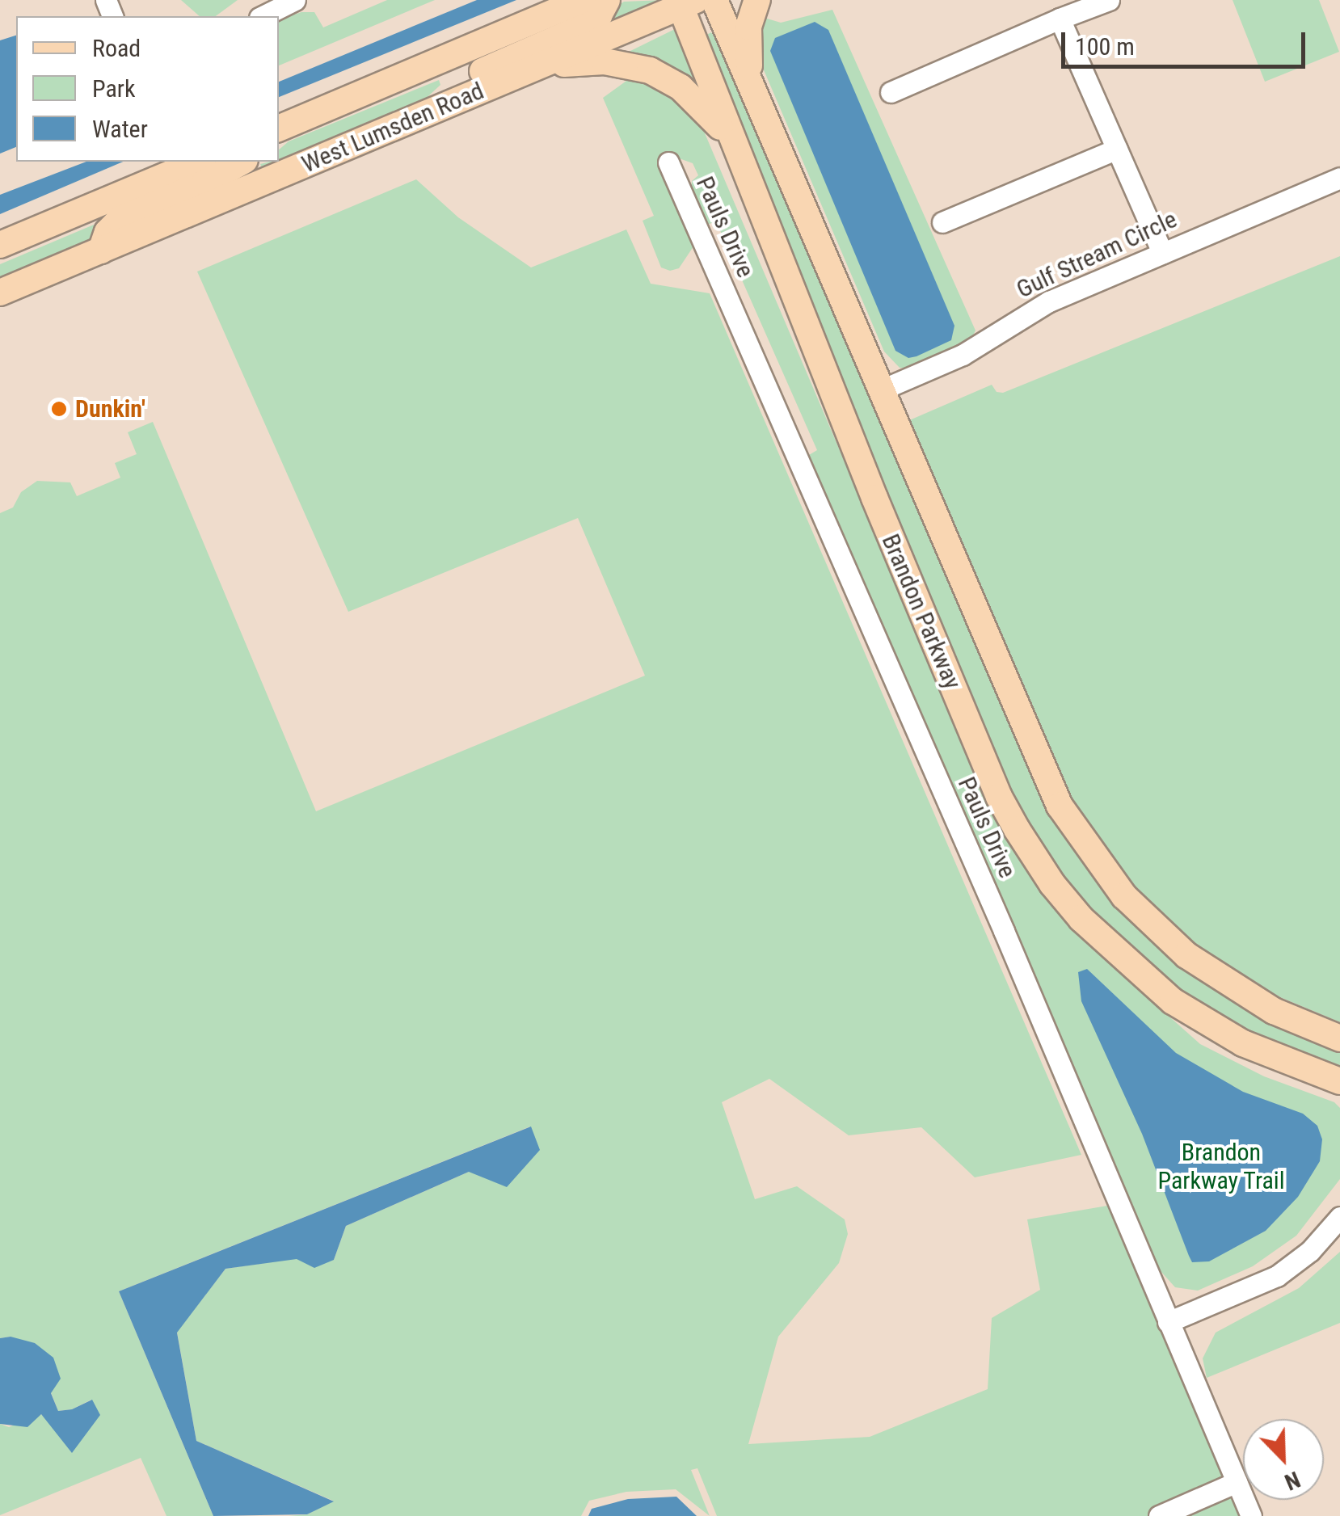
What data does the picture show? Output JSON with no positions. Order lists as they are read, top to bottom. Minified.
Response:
{"streets":{"main road":["West Lumsden Road","Brandon Parkway"],"street":["Pauls Drive","Gulf Stream Circle"]},"crossings":[["West Lumsden Road","Brandon Parkway"],["Gulf Stream Circle","Brandon Parkway"]],"parks":["Brandon Parkway Trail"],"places":["Dunkin'"],"legend":["Road","Park","Water"],"scale_bar":"100 m","north":"bottom right"}
